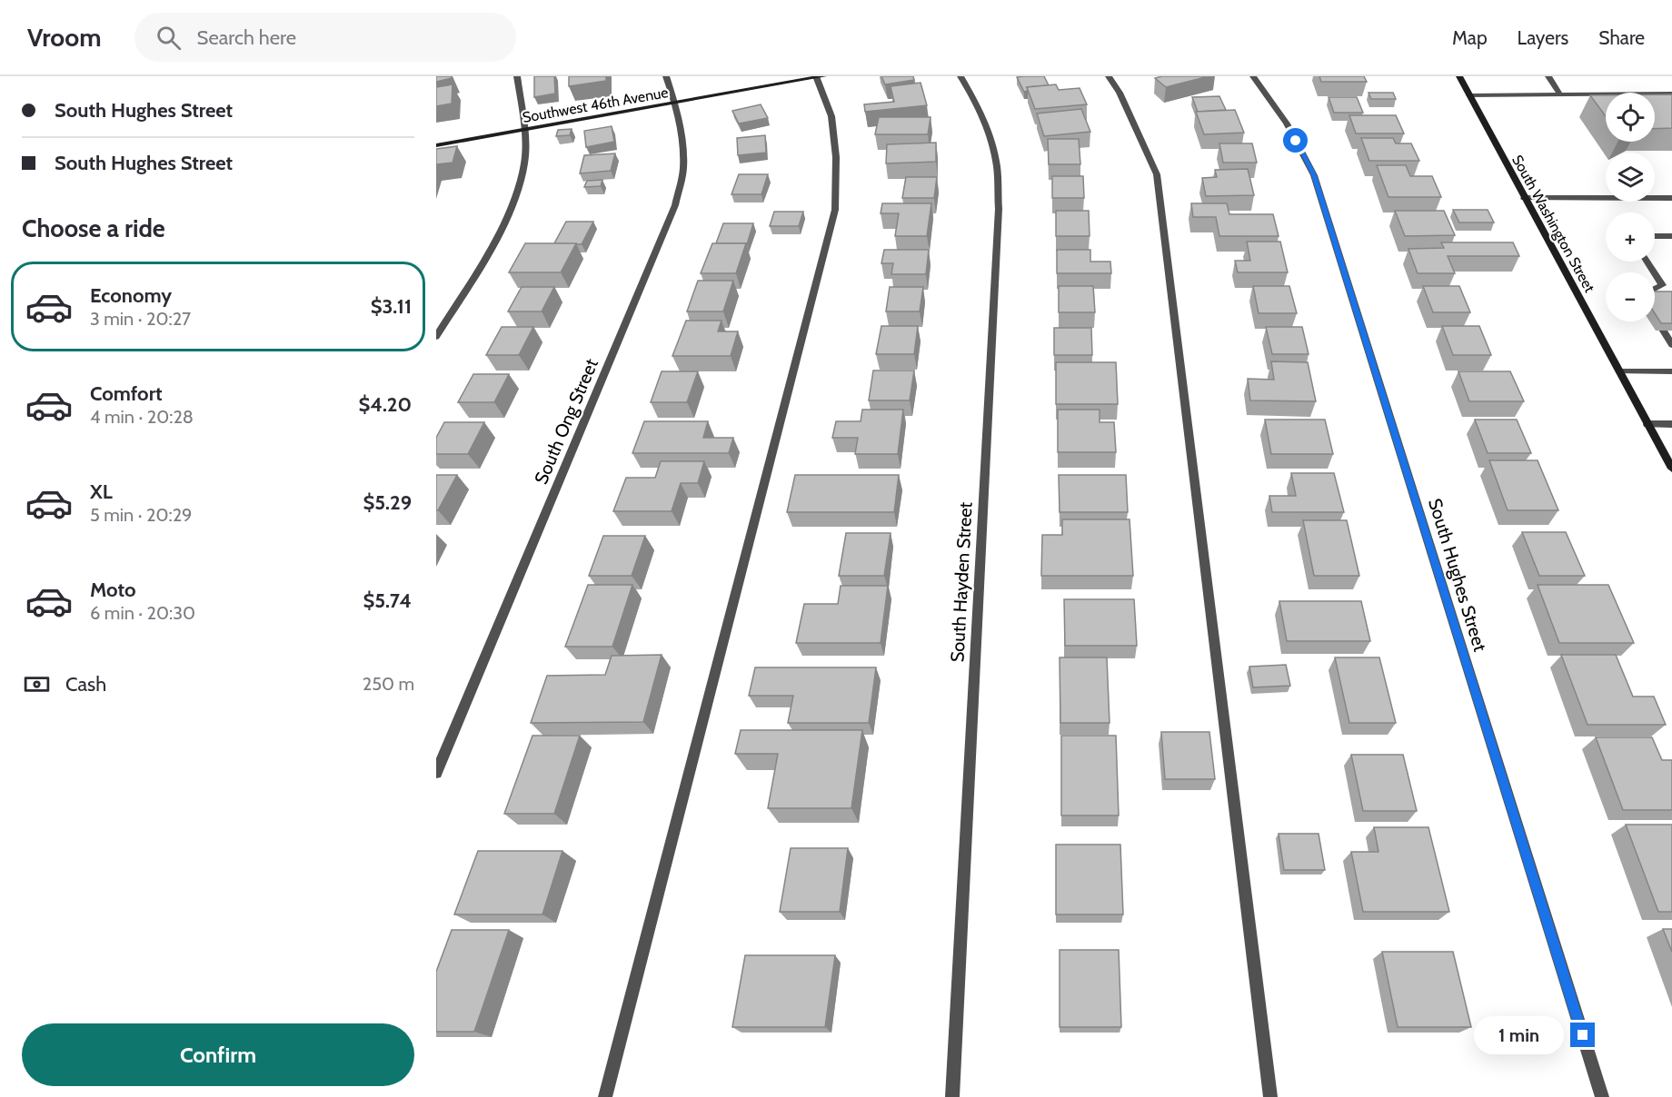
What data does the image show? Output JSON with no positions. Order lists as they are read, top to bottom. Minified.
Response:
{"streets":{"main road":["Southwest 46th Avenue","South Washington Street"],"street":["South Ong Street","South Hughes Street","South Hayden Street"]},"crossings":[["Southwest 46th Avenue","South Ong Street"]],"page":{"header":"Vroom","search":"Search here","nav":["Map","Layers","Share"],"banner":["South Hughes Street","South Hughes Street"],"map_buttons":["+","−"],"heading":"Choose a ride","list":[{"name":"Economy","note":"3 min · 20:27","value":"$3.11"},{"name":"Comfort","note":"4 min · 20:28","value":"$4.20"},{"name":"XL","note":"5 min · 20:29","value":"$5.29"},{"name":"Moto","note":"6 min · 20:30","value":"$5.74"}],"pay":["Cash","250 m"],"buttons":"Confirm","bubble":"1 min"}}
